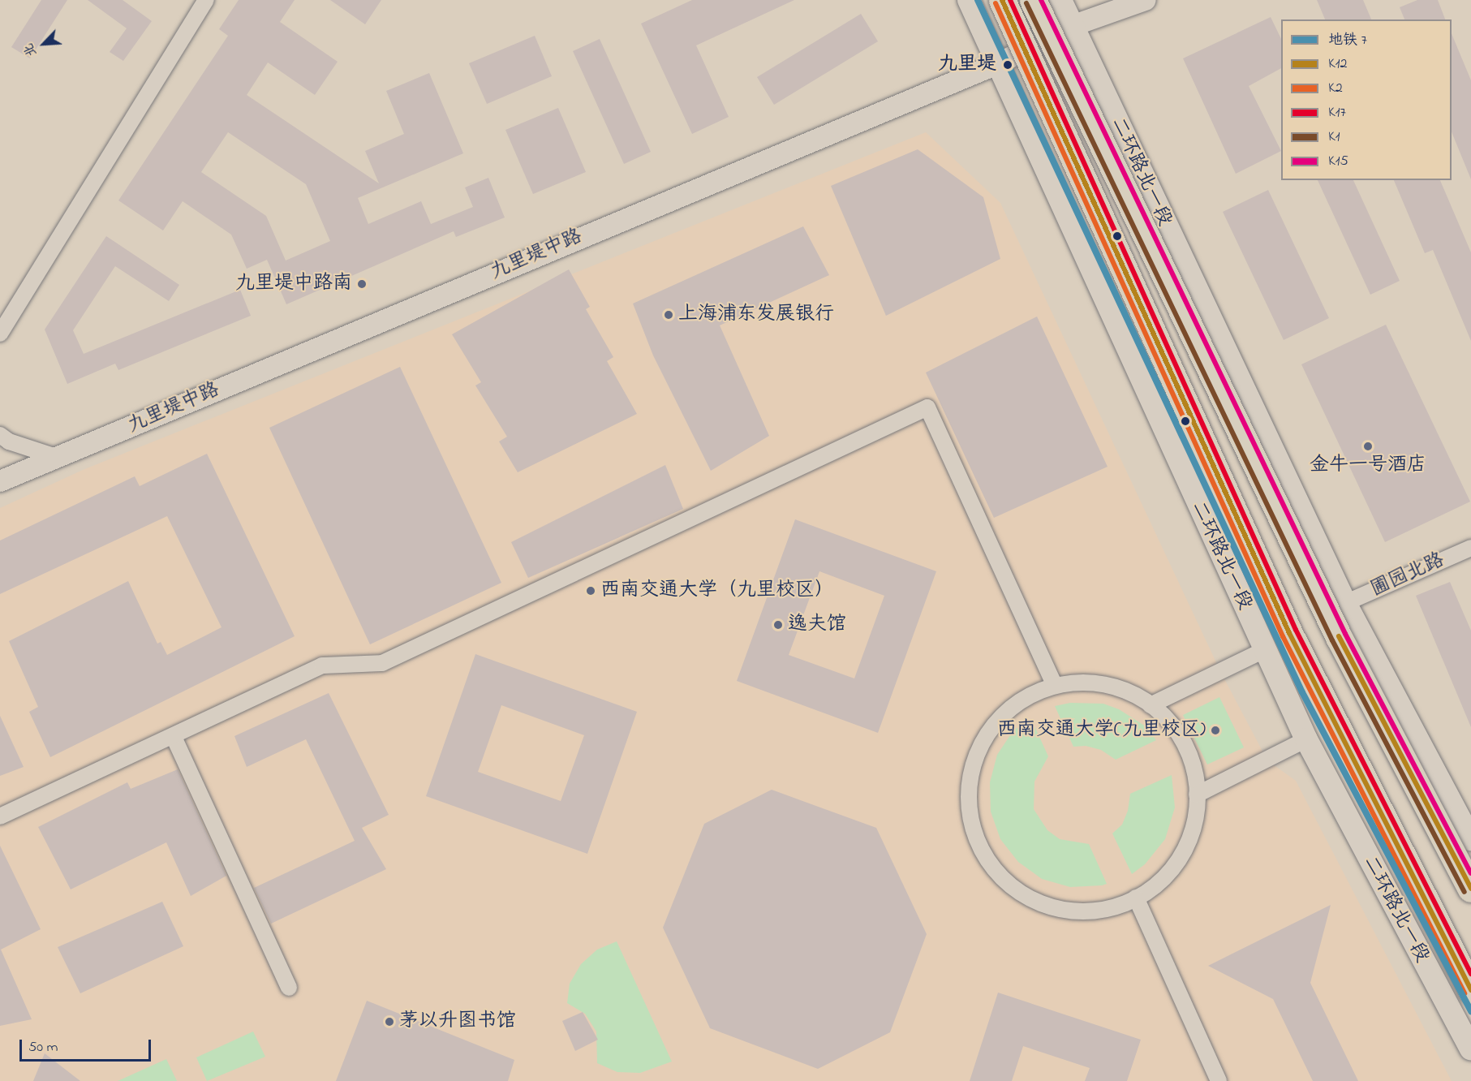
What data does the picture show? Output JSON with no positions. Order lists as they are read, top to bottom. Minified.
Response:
{"streets":{"main road":["二环路北一段"],"street":["九里堤中路","圃园北路"]},"crossings":[["二环路北一段","九里堤中路"],["二环路北一段","圃园北路"]],"places":["九里堤","九里堤中路南","上海浦东发展银行","金牛一号酒店","西南交通大学（九里校区）","逸夫馆","西南交通大学(九里校区)","茅以升图书馆"],"lines":["metro line 7","transit line K12","transit line K17","transit line K15","transit line K2","transit line K1"],"legend":["地铁 7","K12","K2","K17","K1","K15"],"scale_bar":"50 m","north":"bottom left"}
